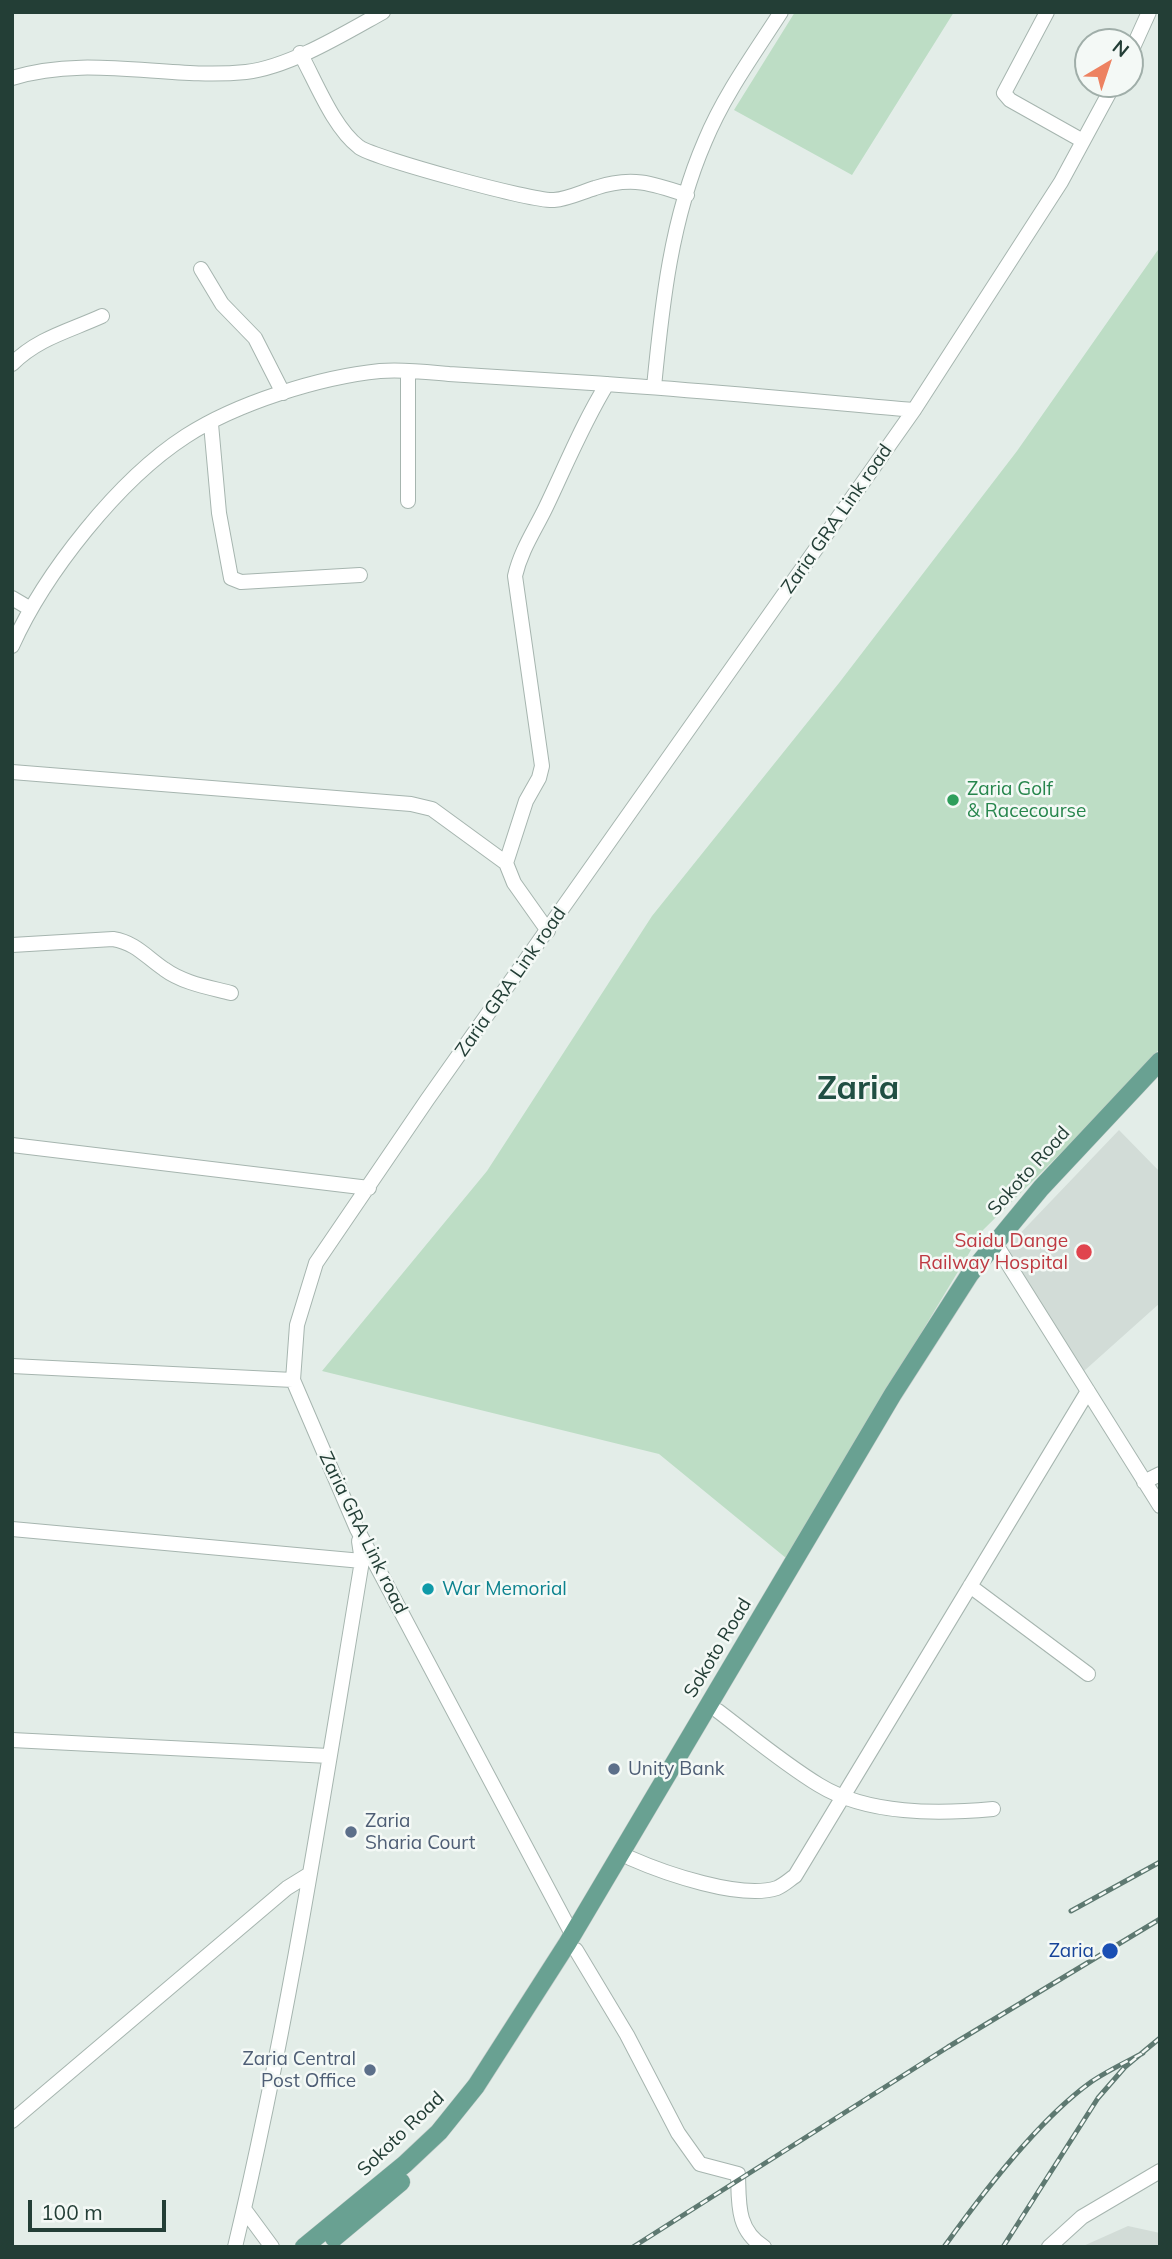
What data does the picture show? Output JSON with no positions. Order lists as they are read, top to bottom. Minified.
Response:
{"streets":{"main road":["Sokoto Road"],"street":["Zaria GRA Link road"]},"crossings":[["Zaria GRA Link road","Sokoto Road"]],"districts":["Zaria"],"places":["Zaria Golf & Racecourse","Saidu Dange Railway Hospital","War Memorial","Unity Bank","Zaria Sharia Court","Zaria","Zaria Central Post Office"],"scale_bar":"100 m","north":"top right"}
